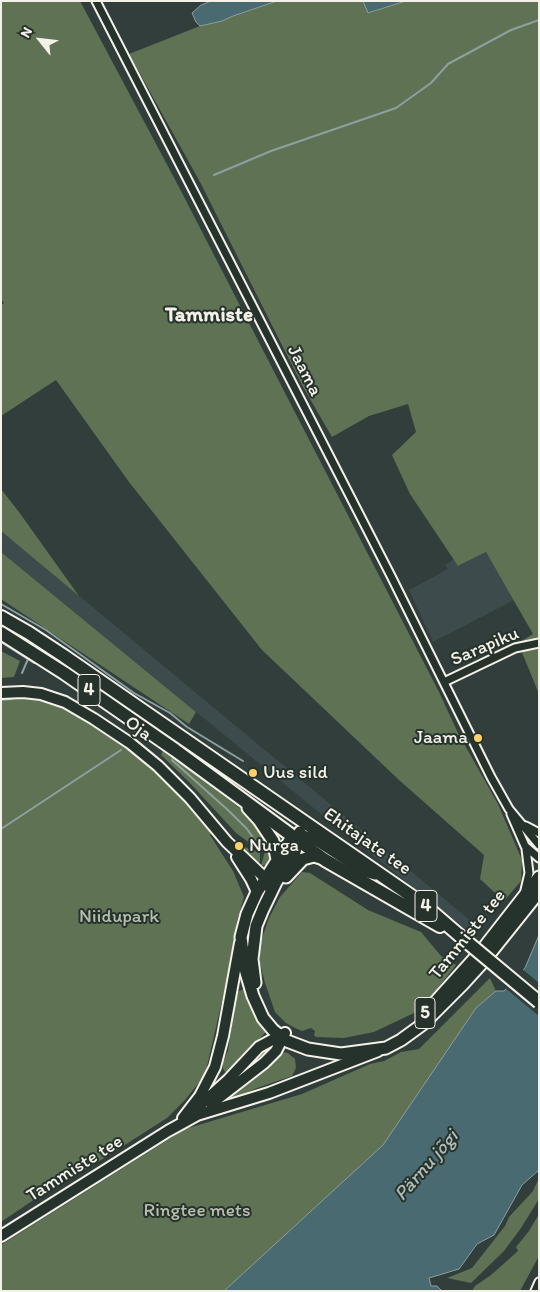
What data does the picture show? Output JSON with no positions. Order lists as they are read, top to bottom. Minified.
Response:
{"streets":{"highway":["4","Ehitajate tee"],"main road":["Oja","Tammiste tee","5"],"street":["Jaama","Sarapiku"]},"crossings":[["Jaama","Sarapiku"],["Jaama","Tammiste tee"],["4","Ehitajate tee"],["Oja","5"],["Ehitajate tee","5"],["Tammiste tee","5"]],"districts":["Tammiste"],"water":["Pärnu jõgi"],"parks":["Niidupark","Ringtee mets"],"places":["Jaama","Uus sild","Nurga"],"north":"top left"}
